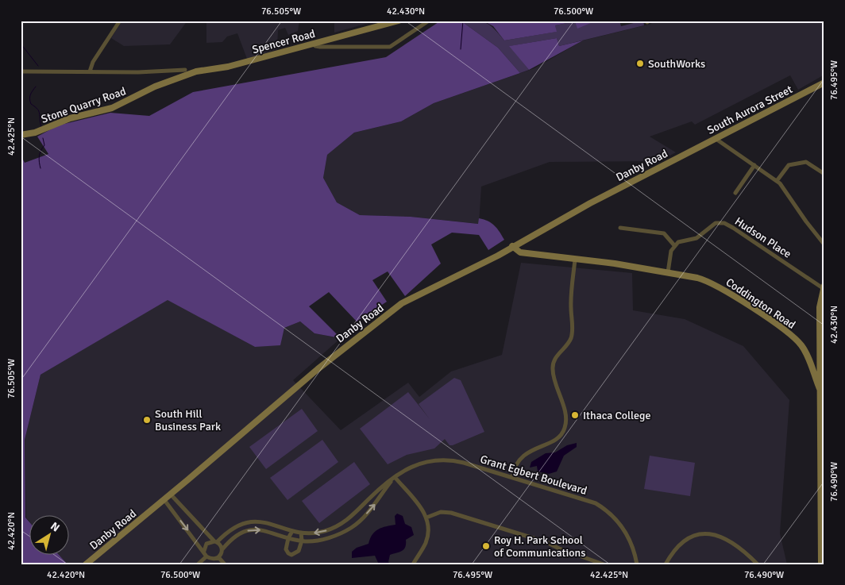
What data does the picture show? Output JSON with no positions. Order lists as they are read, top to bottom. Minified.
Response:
{"streets":{"street":["Spencer Road","Stone Quarry Road","South Aurora Street","Danby Road","Hudson Place","Coddington Road","Grant Egbert Boulevard"]},"crossings":[["Spencer Road","Stone Quarry Road"],["South Aurora Street","Danby Road"],["Danby Road","Coddington Road"]],"places":["SouthWorks","Ithaca College","South Hill Business Park","Roy H. Park School of Communications"],"north":"top right","coordinates":["76.505°W","42.430°N","76.500°W","76.495°W","42.425°N","76.490°W","42.420°N"]}
